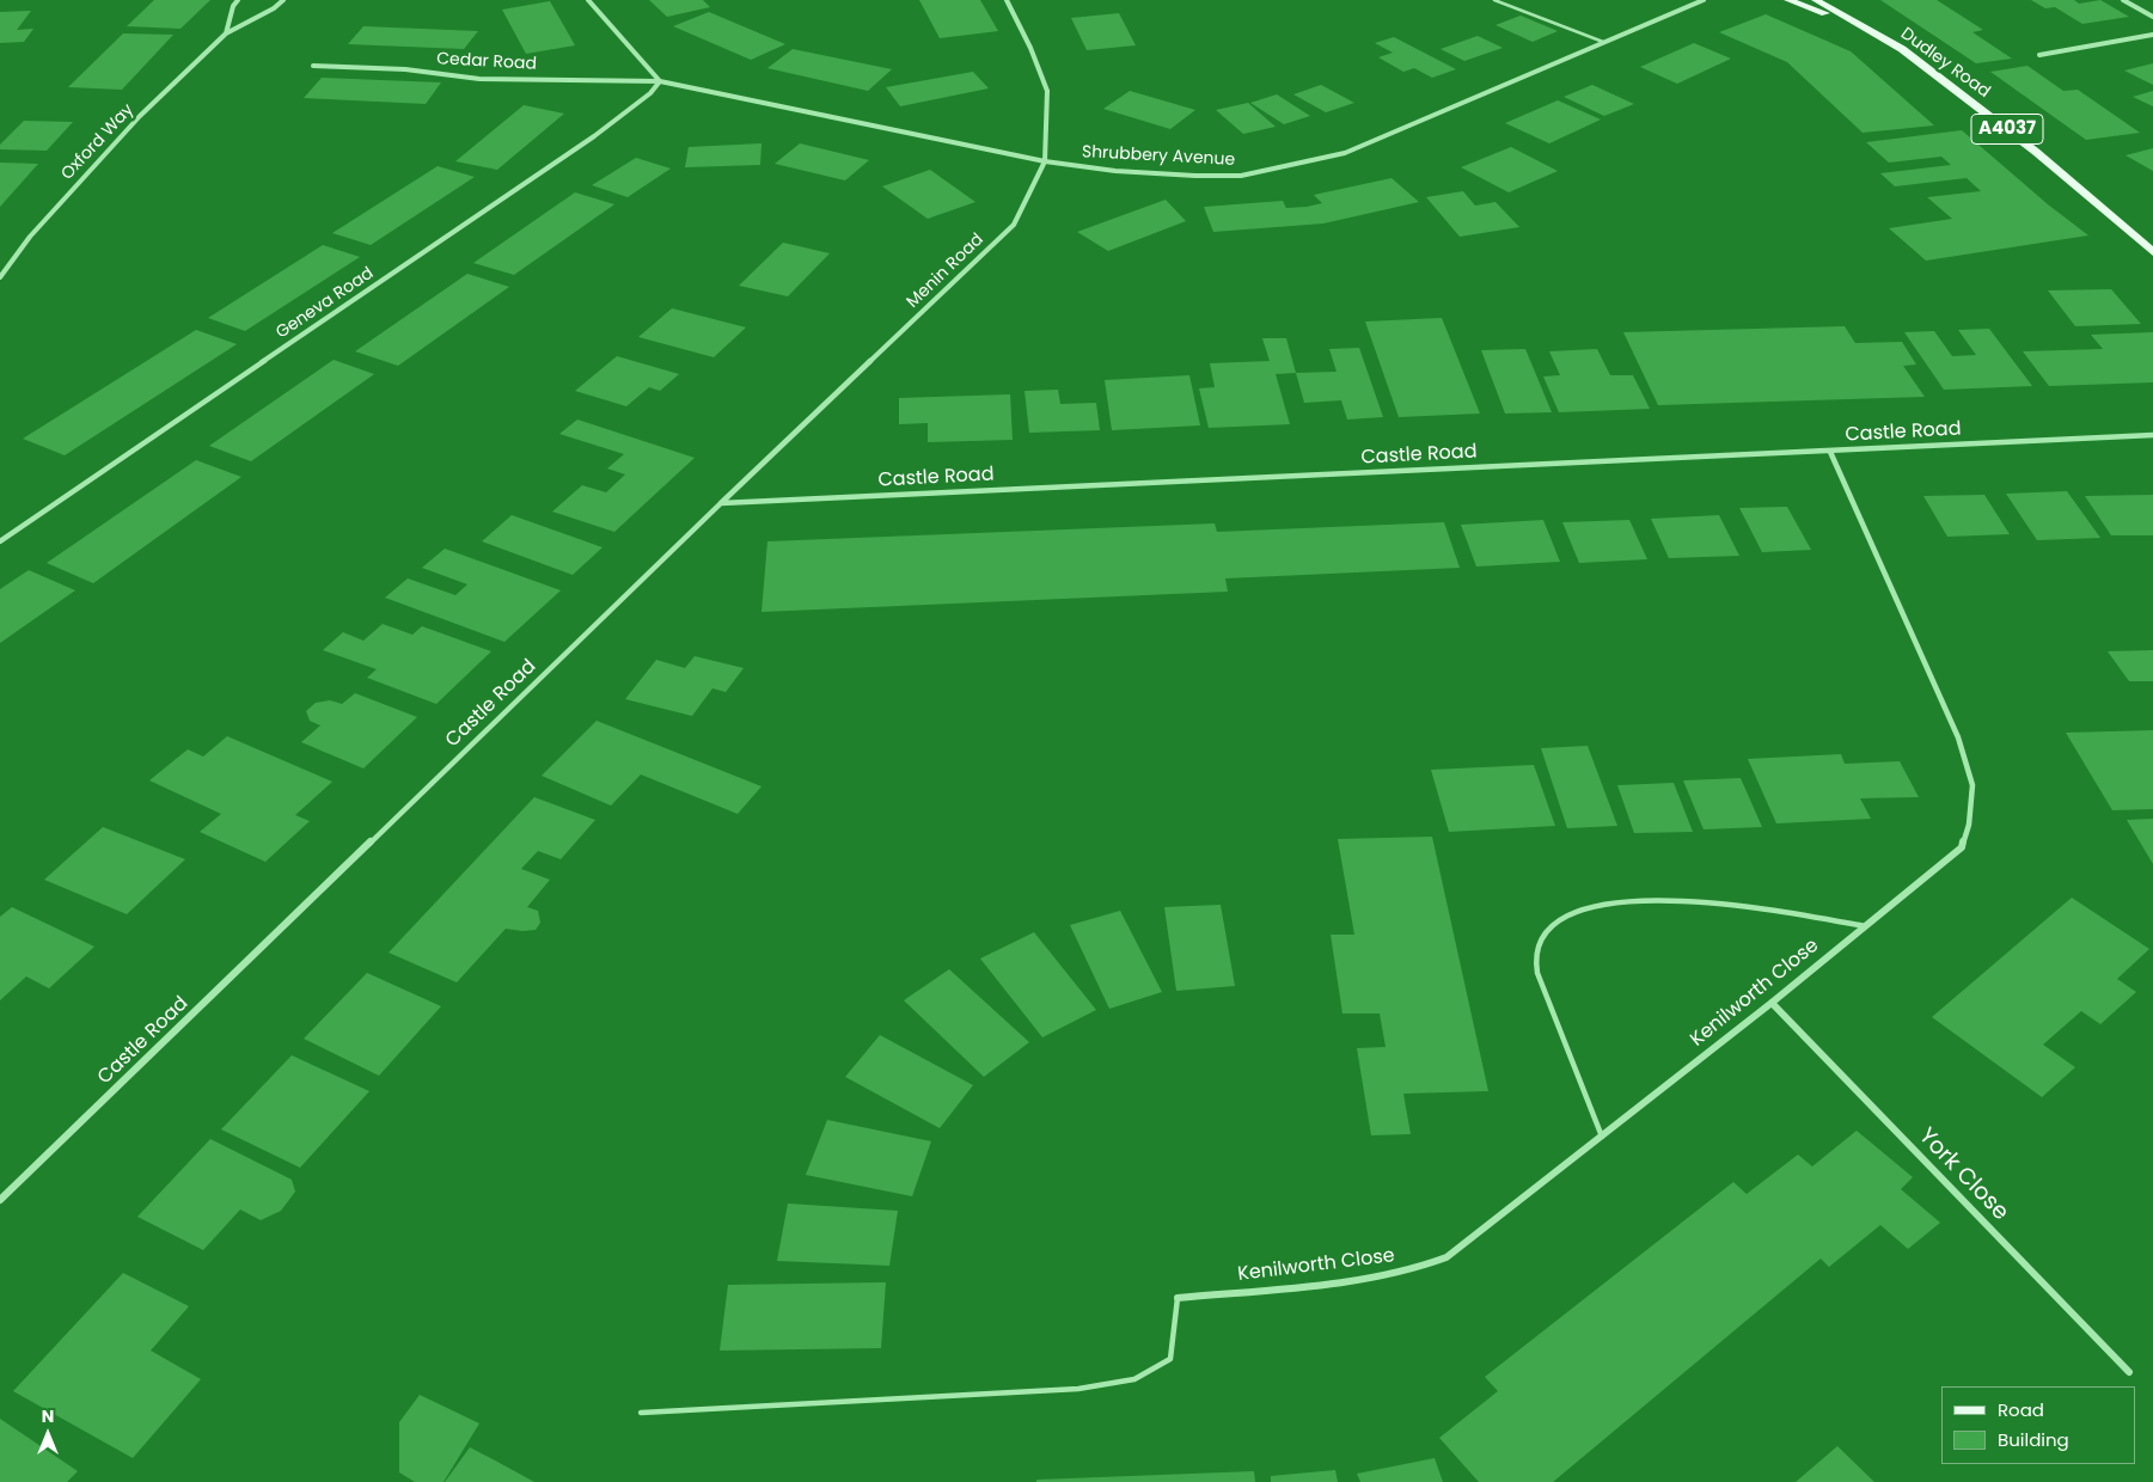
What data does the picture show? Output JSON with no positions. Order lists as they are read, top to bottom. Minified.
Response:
{"streets":{"main road":["Dudley Road","A4037"],"street":["Cedar Road","Oxford Way","Shrubbery Avenue","Menin Road","Geneva Road","Castle Road","Kenilworth Close","York Close"]},"crossings":[["Cedar Road","Shrubbery Avenue"],["Cedar Road","Geneva Road"],["Shrubbery Avenue","Menin Road"],["Shrubbery Avenue","Geneva Road"],["Menin Road","Castle Road"],["Castle Road","Kenilworth Close"],["Kenilworth Close","York Close"]],"legend":["Road","Building"],"north":"top"}
